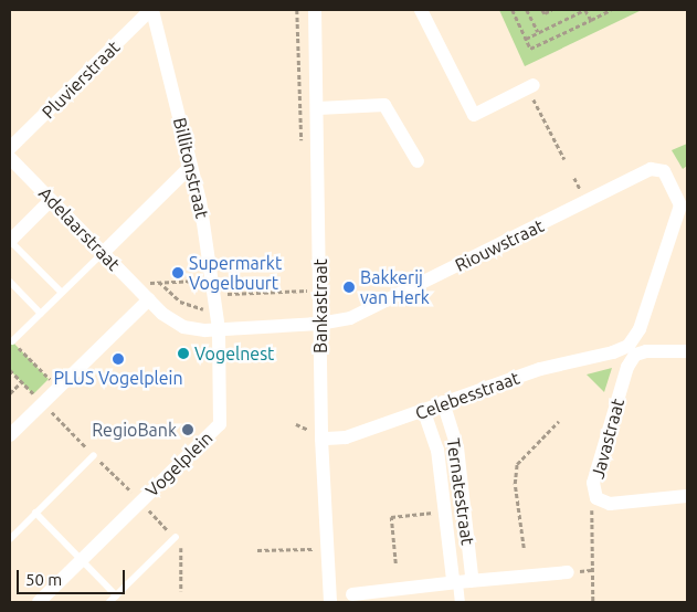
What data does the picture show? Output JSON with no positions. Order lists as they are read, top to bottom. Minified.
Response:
{"streets":{"street":["Pluvierstraat","Billitonstraat","Adelaarstraat","Riouwstraat","Bankastraat","Celebesstraat","Javastraat","Vogelplein","Ternatestraat"]},"crossings":[["Pluvierstraat","Billitonstraat"],["Billitonstraat","Vogelplein"],["Riouwstraat","Bankastraat"],["Riouwstraat","Celebesstraat"],["Bankastraat","Celebesstraat"],["Celebesstraat","Ternatestraat"]],"places":["Supermarkt Vogelbuurt","Bakkerij van Herk","Vogelnest","PLUS Vogelplein","RegioBank"],"scale_bar":"50 m"}
